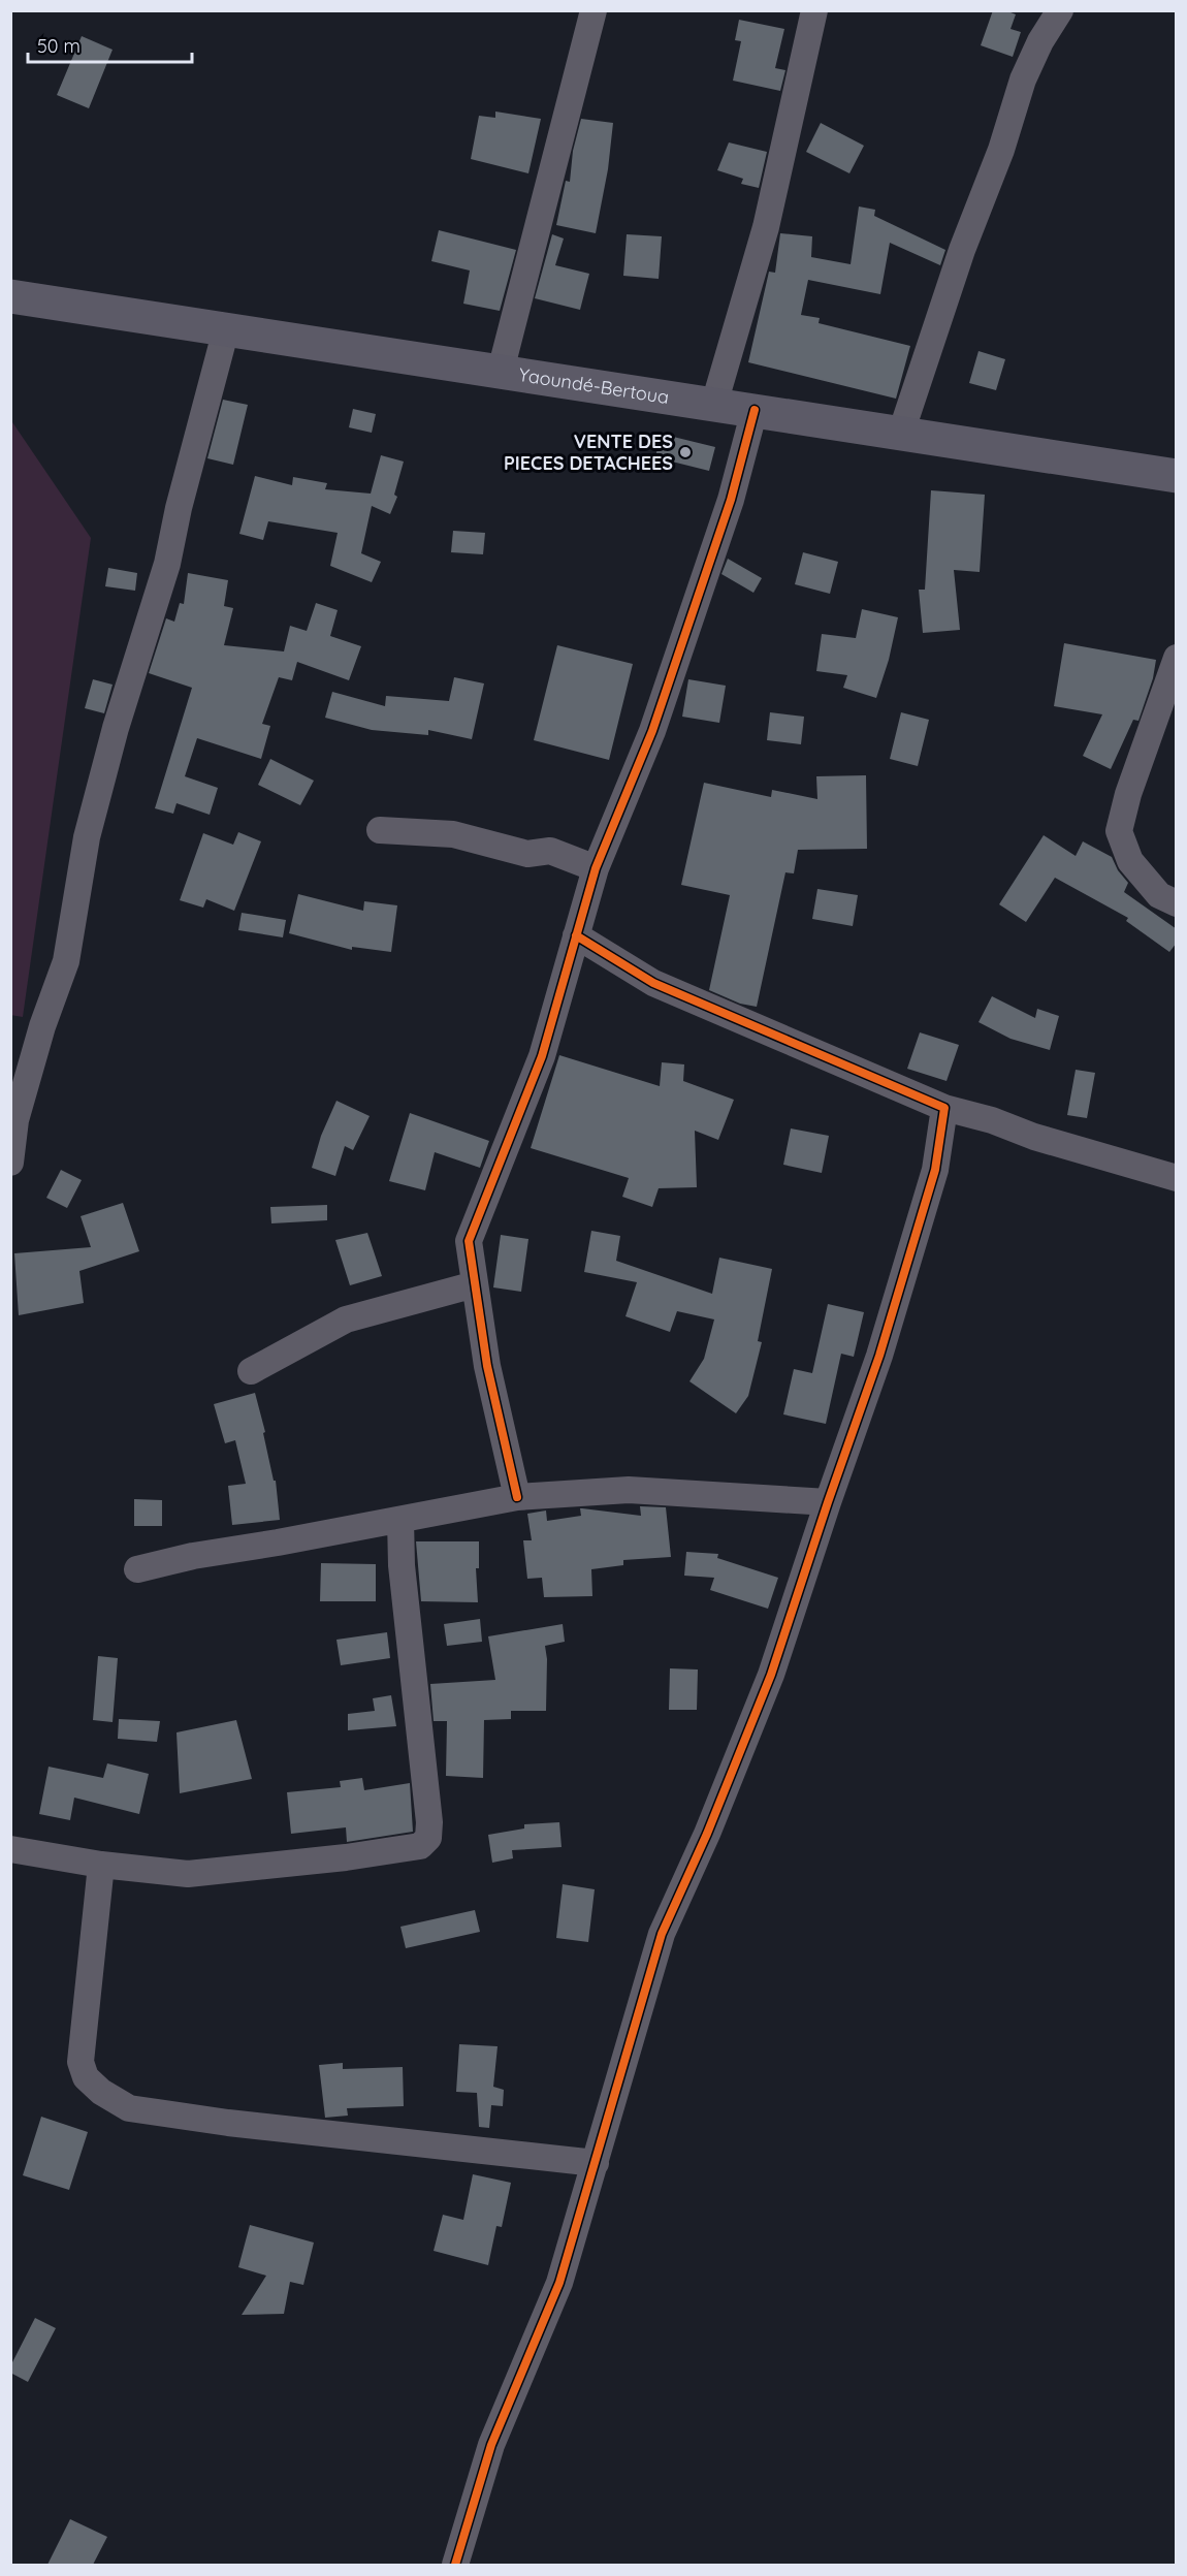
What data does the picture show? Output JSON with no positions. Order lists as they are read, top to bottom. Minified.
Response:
{"streets":{"highway":["Yaoundé-Bertoua"]},"places":["VENTE DES PIECES DETACHEES"],"scale_bar":"50 m"}
